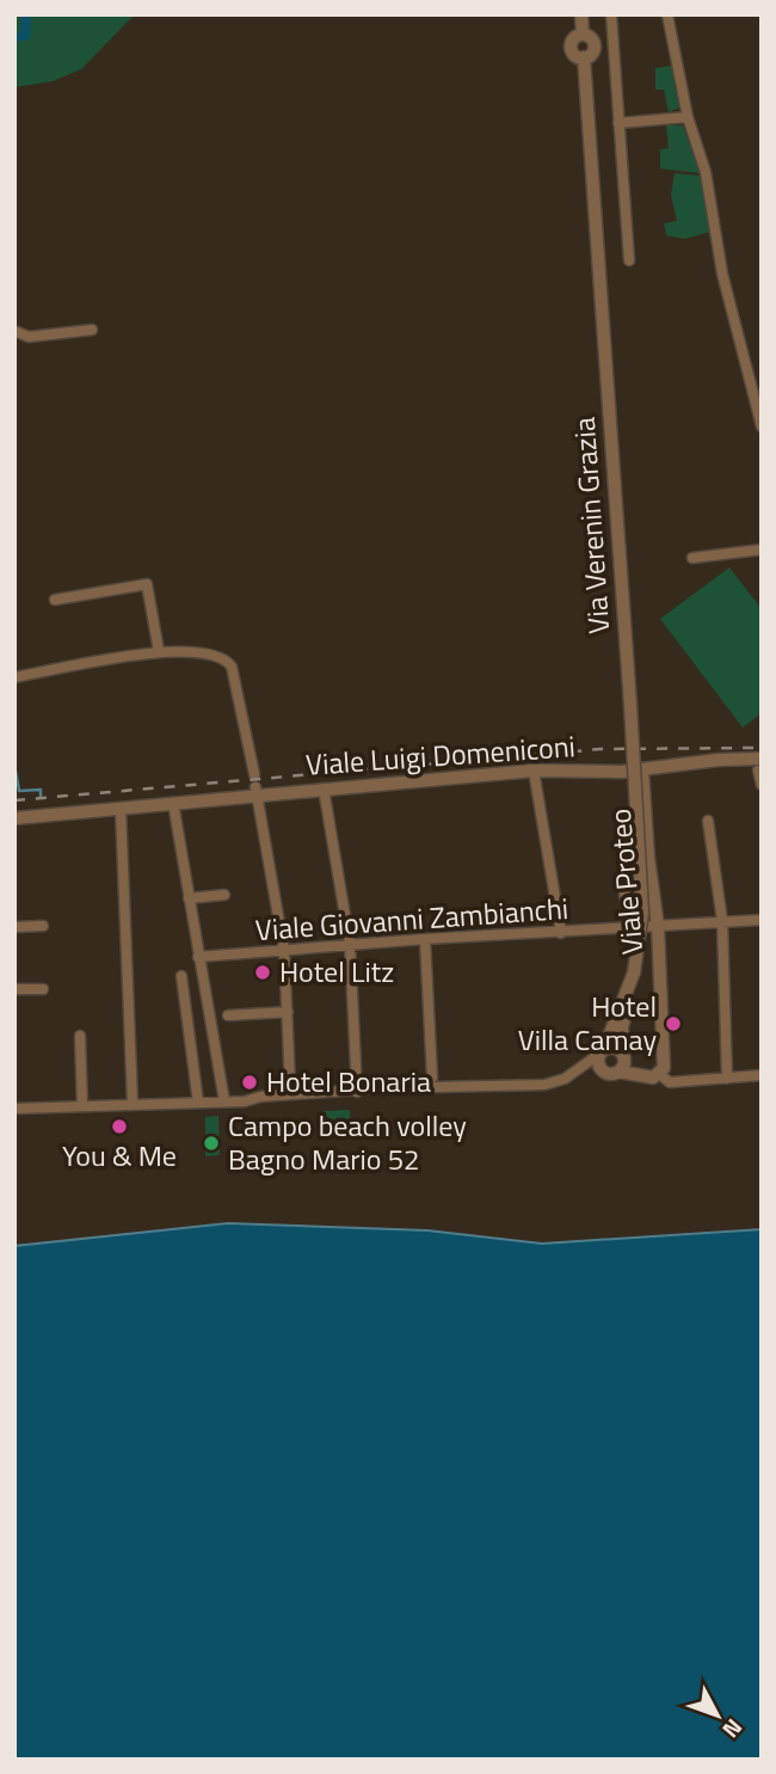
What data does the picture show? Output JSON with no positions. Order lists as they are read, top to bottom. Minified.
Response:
{"streets":{"street":["Via Verenin Grazia","Viale Luigi Domeniconi","Viale Proteo","Viale Giovanni Zambianchi"]},"crossings":[["Viale Luigi Domeniconi","Viale Proteo"],["Viale Proteo","Viale Giovanni Zambianchi"]],"places":["Hotel Litz","Hotel Villa Camay","Hotel Bonaria","You & Me","Campo beach volley Bagno Mario 52"],"north":"bottom right"}
